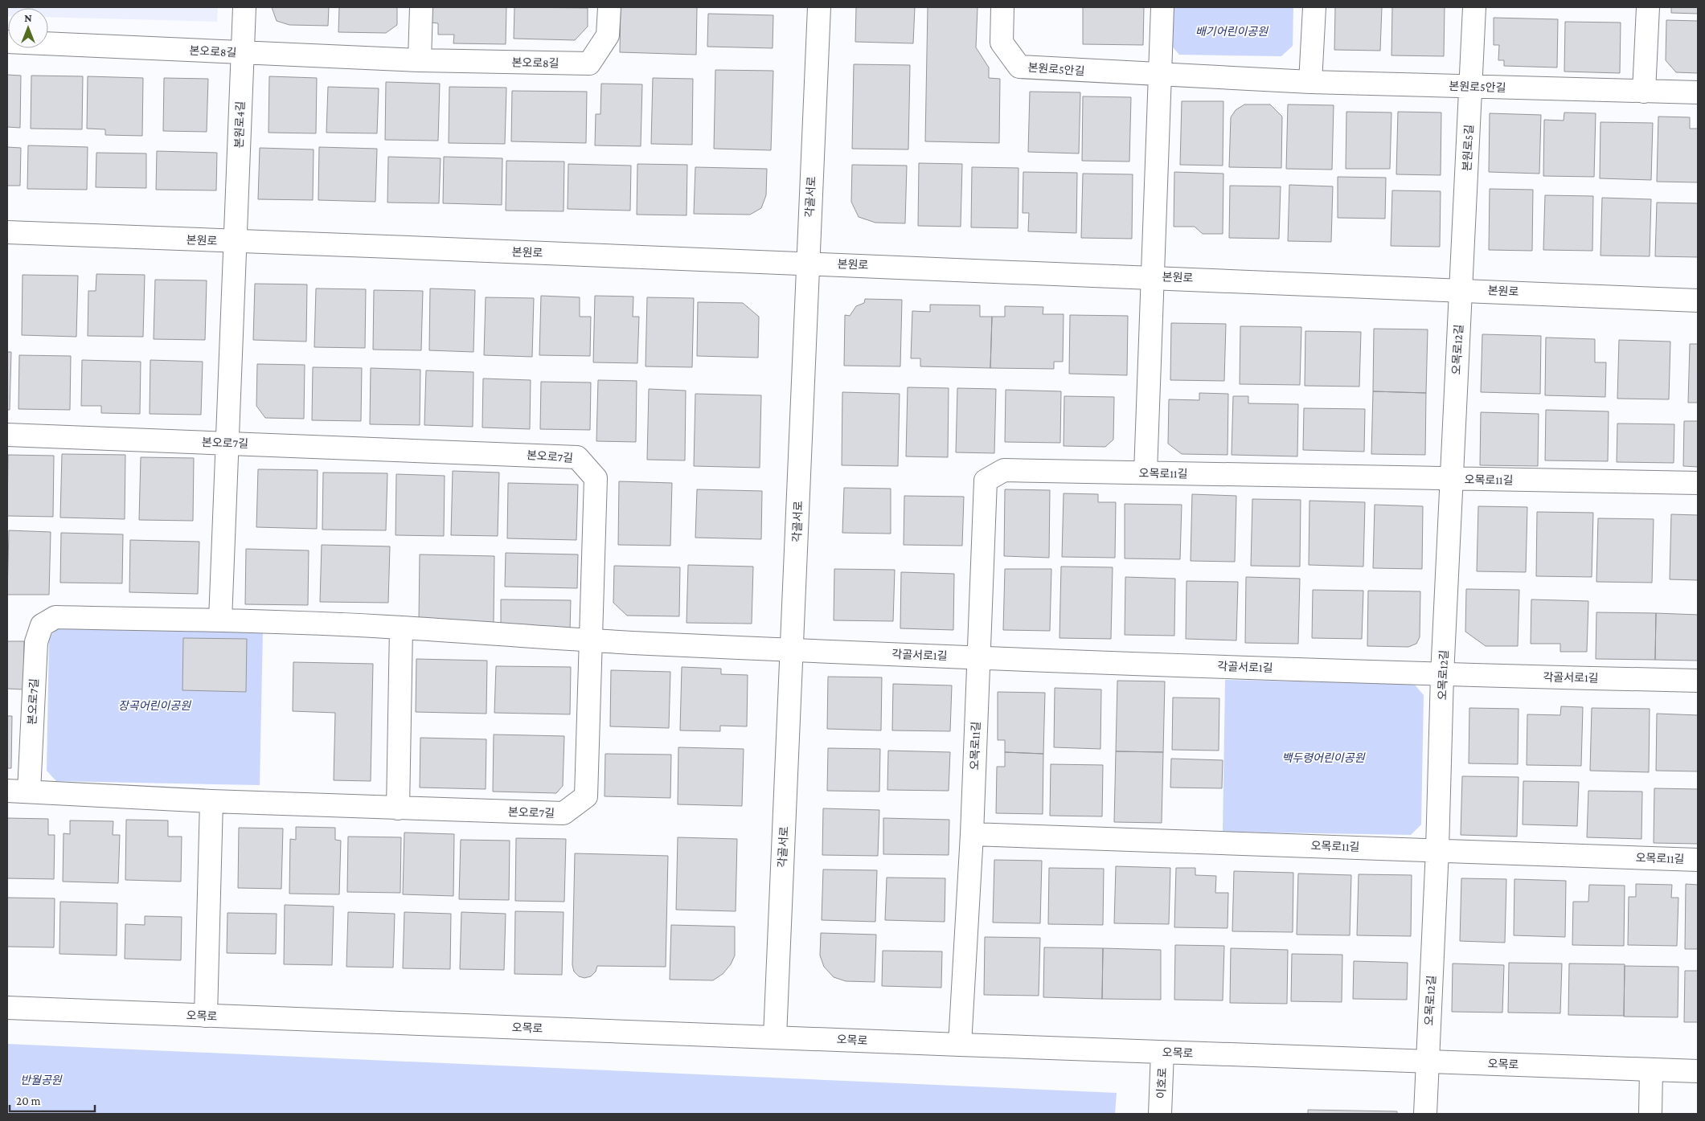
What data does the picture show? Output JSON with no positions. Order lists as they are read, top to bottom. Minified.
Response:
{"streets":{"street":["본오로8길","본원로5안길","본원로4길","본원로5길","각골서로","본원로","오목로12길","본오로7길","오목로11길","각골서로1길","오목로","이호로"]},"crossings":[["본오로8길","본원로4길"],["본원로5안길","본원로5길"],["본원로4길","본원로"],["본원로4길","본오로7길"],["본원로5길","본원로"],["본원로5길","오목로12길"],["각골서로","본원로"],["각골서로","각골서로1길"],["각골서로","오목로"],["본원로","오목로12길"],["오목로12길","오목로11길"],["오목로12길","각골서로1길"],["오목로12길","오목로"],["본오로7길","각골서로1길"],["오목로11길","각골서로1길"],["오목로11길","오목로"],["오목로","이호로"]],"parks":["배기어린이공원","장곡어린이공원","백두령어린이공원","반월공원"],"scale_bar":"20 m","north":"top"}
